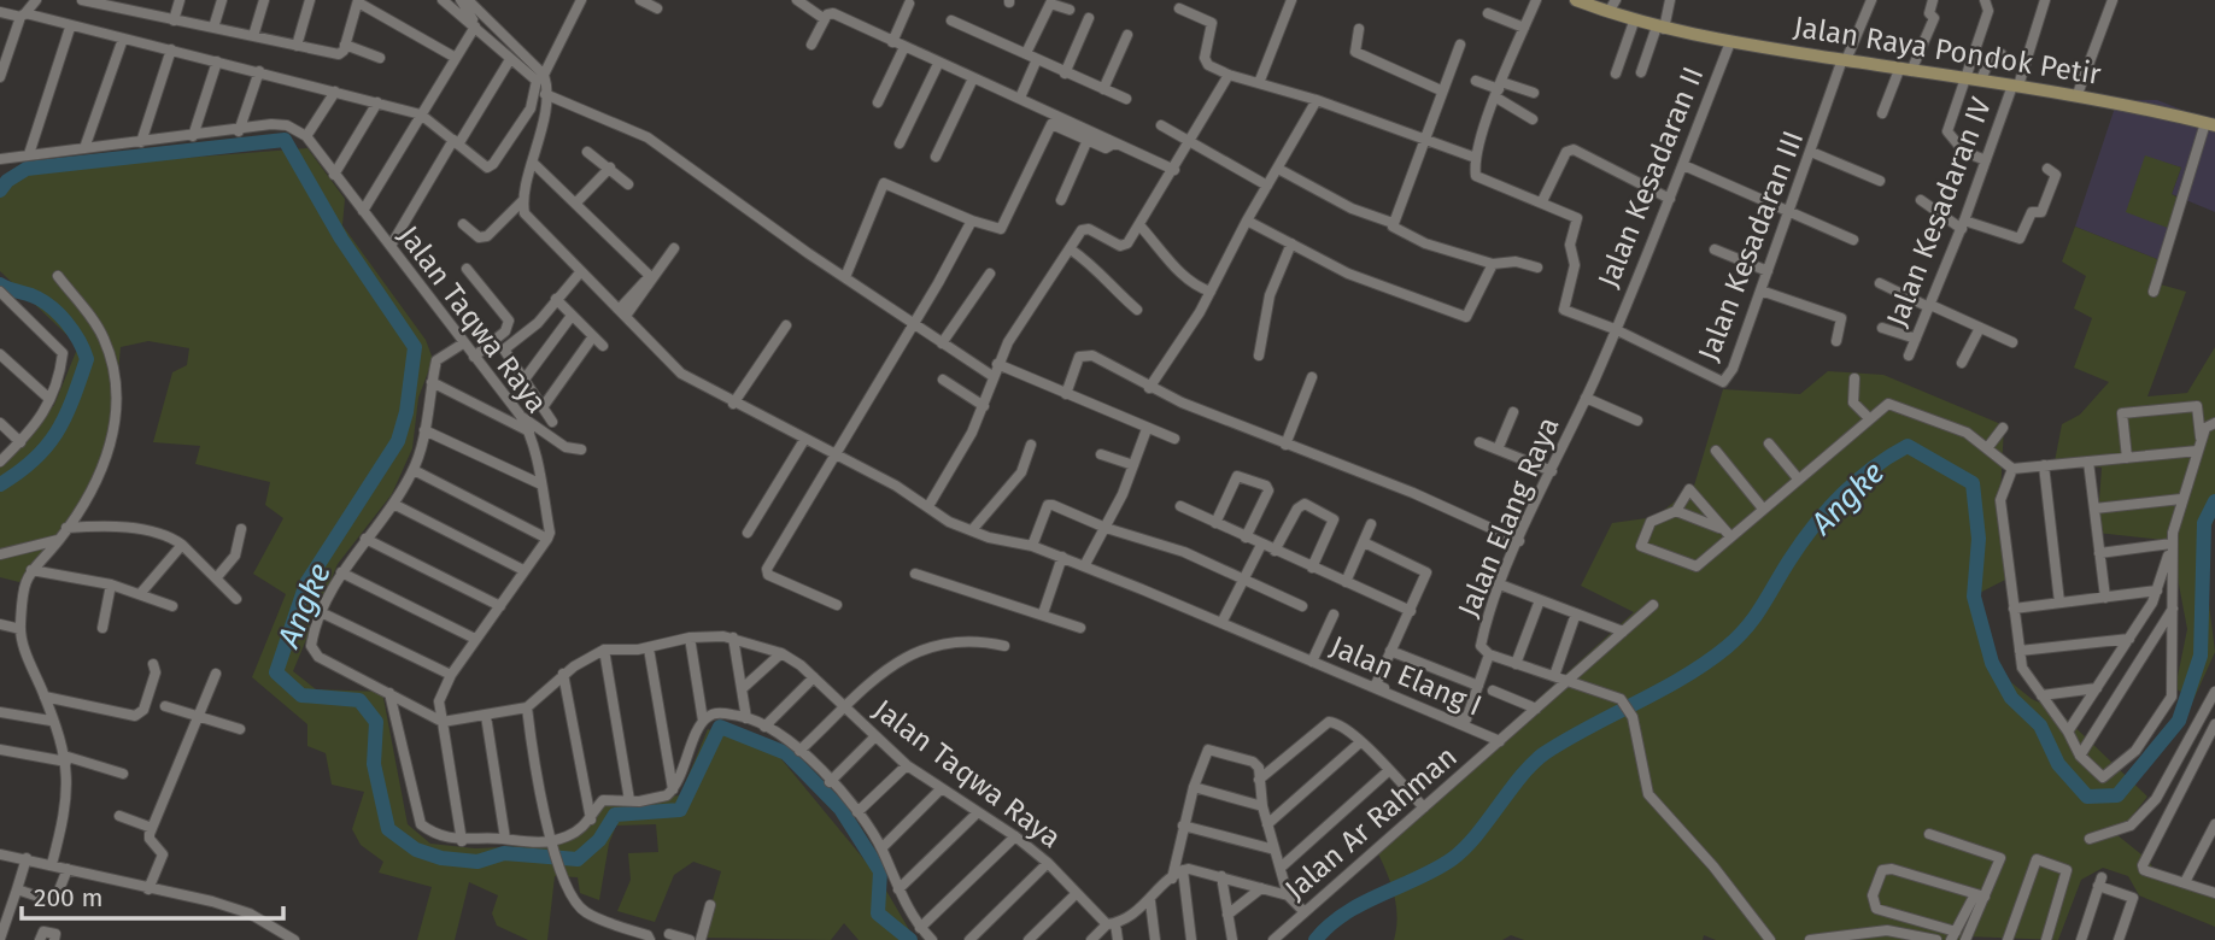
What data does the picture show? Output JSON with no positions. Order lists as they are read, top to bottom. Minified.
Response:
{"streets":{"main road":["Jalan Raya Pondok Petir"],"street":["Jalan Kesadaran II","Jalan Kesadaran IV","Jalan Kesadaran III","Jalan Taqwa Raya","Jalan Elang Raya","Jalan Elang I","Jalan Ar Rahman"]},"crossings":[["Jalan Raya Pondok Petir","Jalan Kesadaran II"],["Jalan Raya Pondok Petir","Jalan Kesadaran IV"],["Jalan Raya Pondok Petir","Jalan Kesadaran III"],["Jalan Kesadaran II","Jalan Kesadaran III"],["Jalan Kesadaran II","Jalan Elang Raya"],["Jalan Kesadaran III","Jalan Elang Raya"],["Jalan Elang I","Jalan Ar Rahman"]],"water":["Angke"],"scale_bar":"200 m"}
